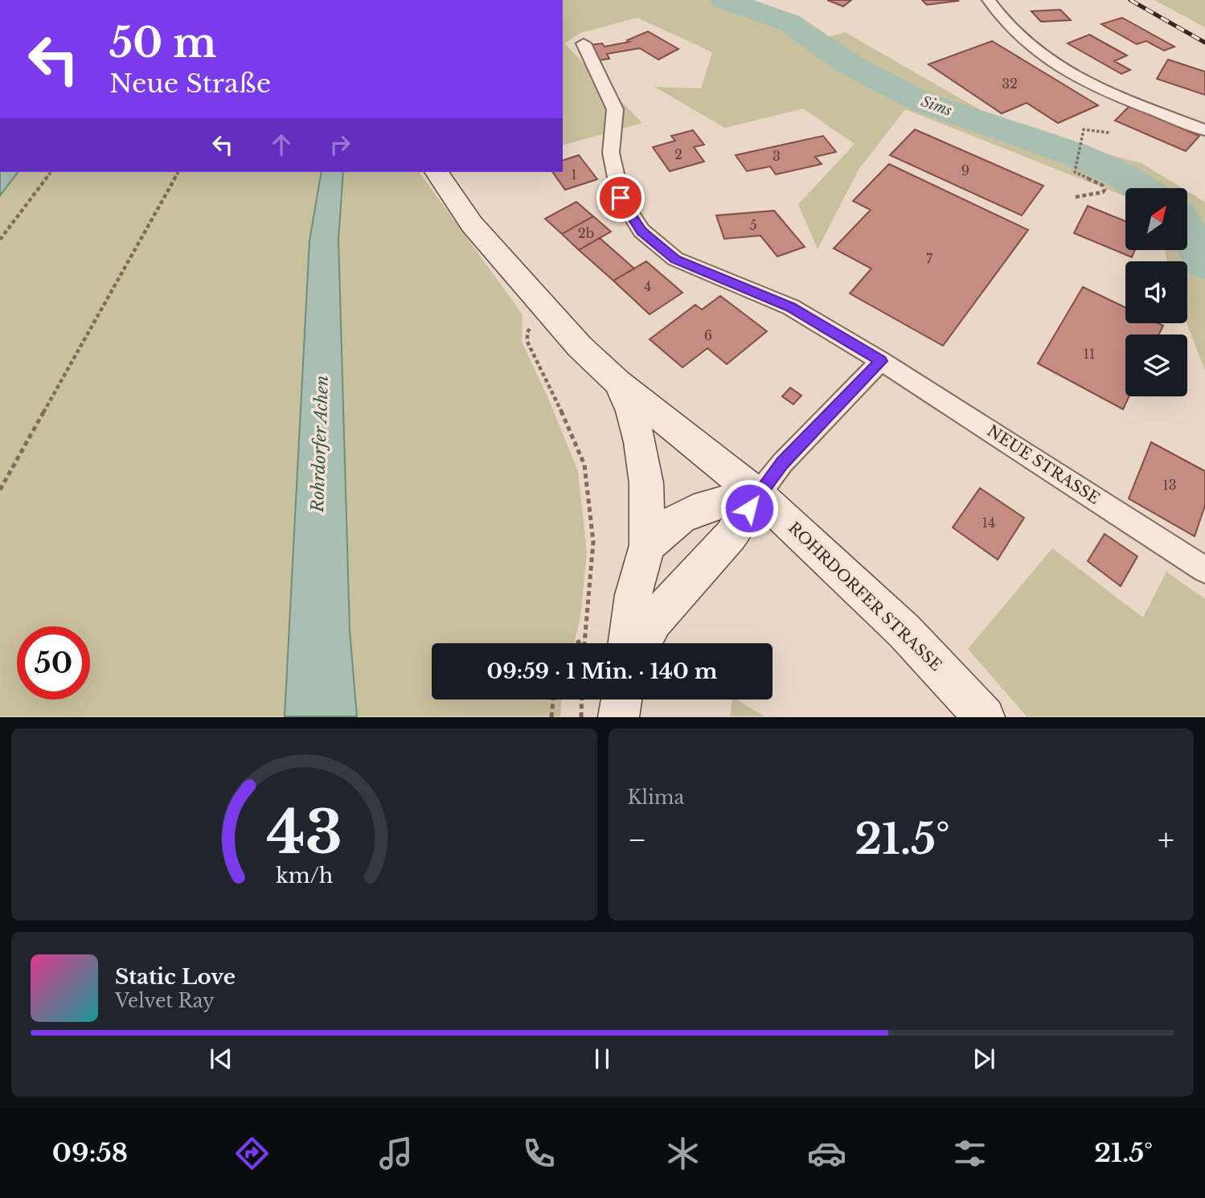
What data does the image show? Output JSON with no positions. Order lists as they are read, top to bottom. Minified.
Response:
{"streets":{"main road":["ROHRDORFER STRASSE"],"street":["NEUE STRASSE"]},"water":["Sims","Rohrdorfer Achen"],"house_numbers":["32","2","3","9","1","5","2b","7","4","6","11","13","14"],"north":"top right","page":{"turn":["50 m","Neue Straße"],"limit":"50","trip":"09:59 · 1 Min. · 140 m","tile":"Klima","heat":["−","21.5°","+"],"song":["Static Love","Velvet Ray"],"tabs":["09:58","21.5°"],"gauge":["43","km/h"]}}
